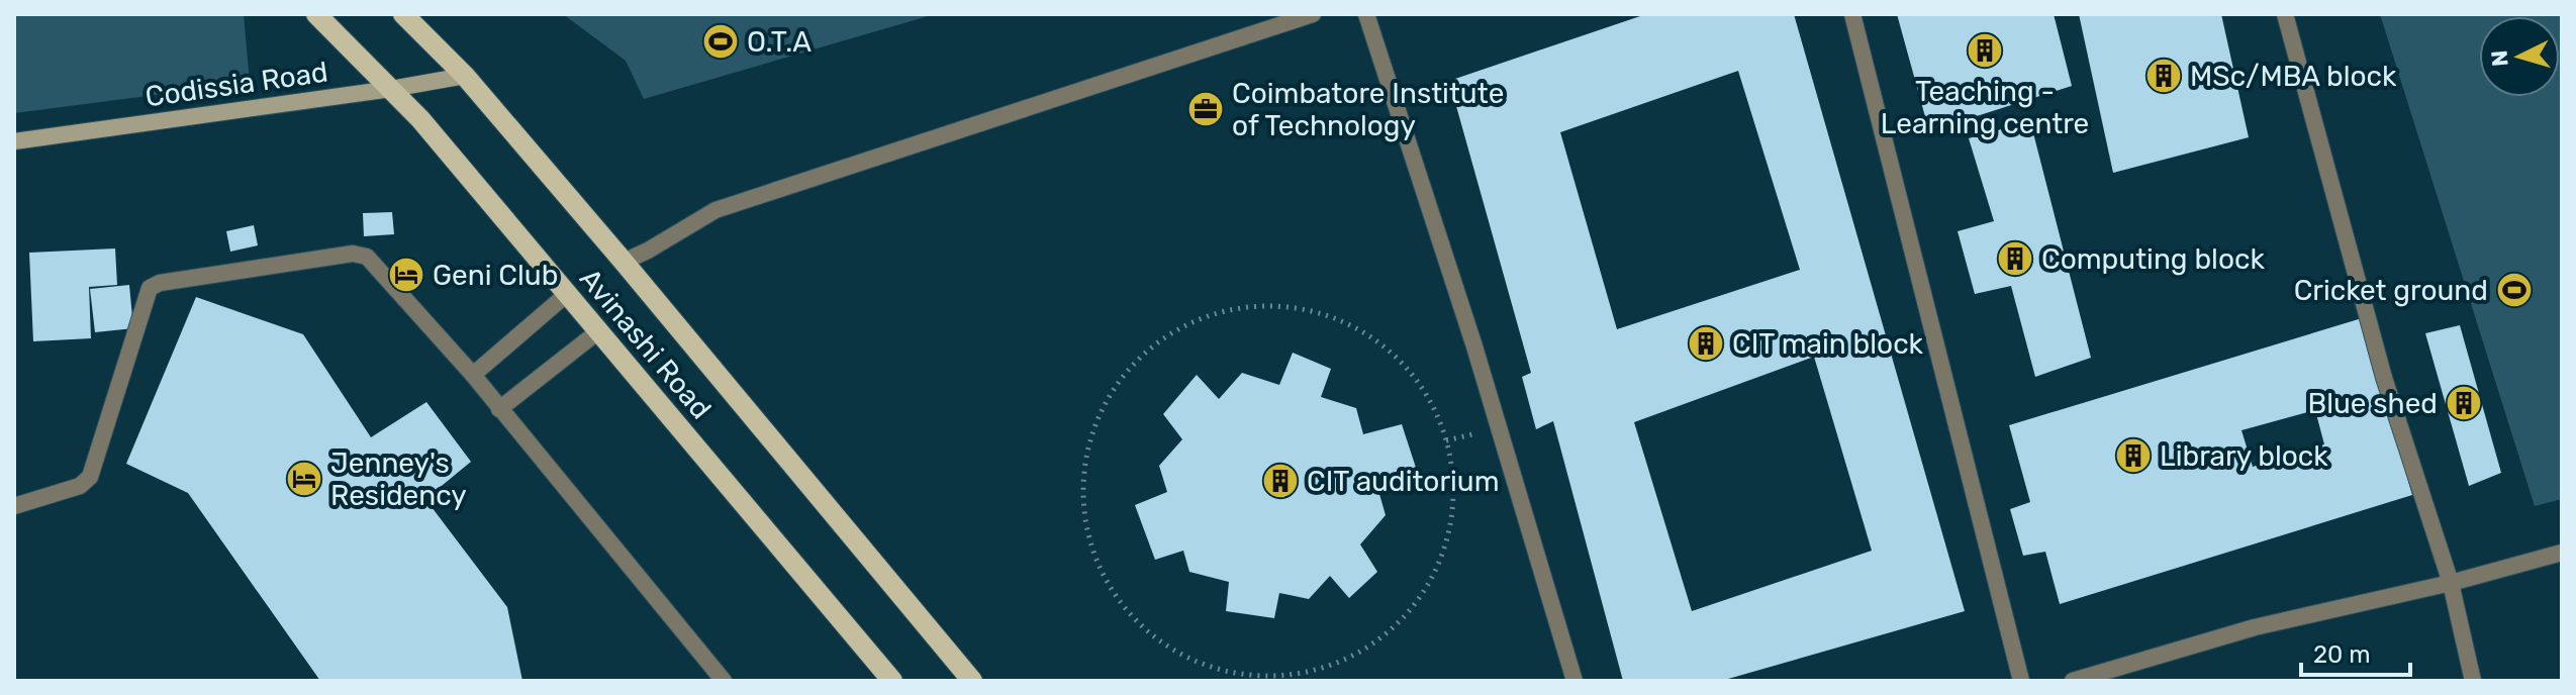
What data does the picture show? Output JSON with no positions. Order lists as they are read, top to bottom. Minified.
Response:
{"streets":{"main road":["Avinashi Road"],"street":["Codissia Road"]},"crossings":[["Codissia Road","Avinashi Road"]],"places":{"sports":["O.T.A","Cricket ground"],"building":["Teaching - Learning centre","MSc/MBA block","Computing block","CIT main block","Blue shed","Library block","CIT auditorium"],"office":["Coimbatore Institute of Technology"],"hotel":["Geni Club","Jenney's Residency"]},"scale_bar":"20 m","north":"left"}
